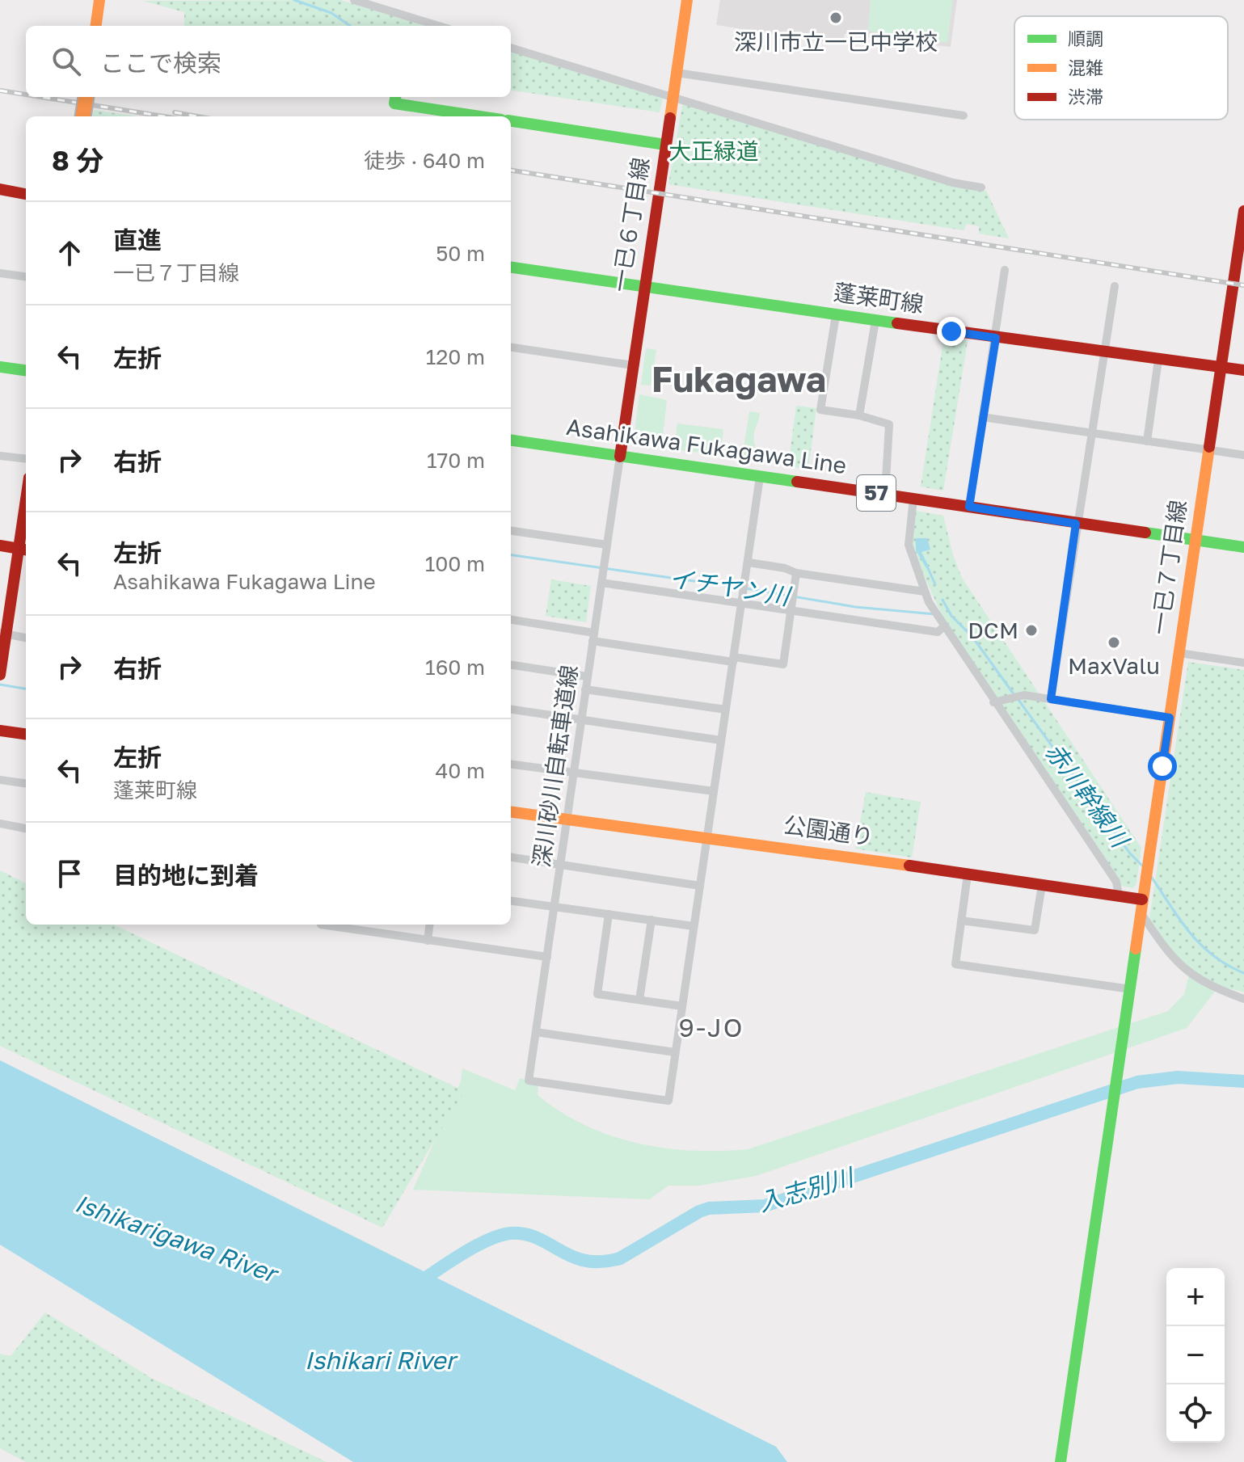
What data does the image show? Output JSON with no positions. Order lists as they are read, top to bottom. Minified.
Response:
{"streets":{"main road":["一已６丁目線","蓬莱町線","Asahikawa Fukagawa Line","57","一已７丁目線","公園通り"],"street":["深川砂川自転車道線"]},"crossings":[["一已６丁目線","蓬莱町線"],["一已６丁目線","Asahikawa Fukagawa Line"],["一已６丁目線","深川砂川自転車道線"],["蓬莱町線","一已７丁目線"],["Asahikawa Fukagawa Line","一已７丁目線"],["Asahikawa Fukagawa Line","深川砂川自転車道線"],["一已７丁目線","公園通り"],["深川砂川自転車道線","公園通り"]],"districts":["Fukagawa","9-JO"],"water":["イチヤン川","赤川幹線川","入志別川","Ishikarigawa River","Ishikari River"],"parks":["大正緑道"],"places":["深川市立一已中学校","DCM","MaxValu"],"legend":["順調","混雑","渋滞"],"page":{"search":"ここで検索","heading":["8 分","徒歩 · 640 m"],"list":[["直進","一已７丁目線","50 m"],["左折","120 m"],["右折","170 m"],["左折","Asahikawa Fukagawa Line","100 m"],["右折","160 m"],["左折","蓬莱町線","40 m"],"目的地に到着"],"map_buttons":["+","−"]}}
